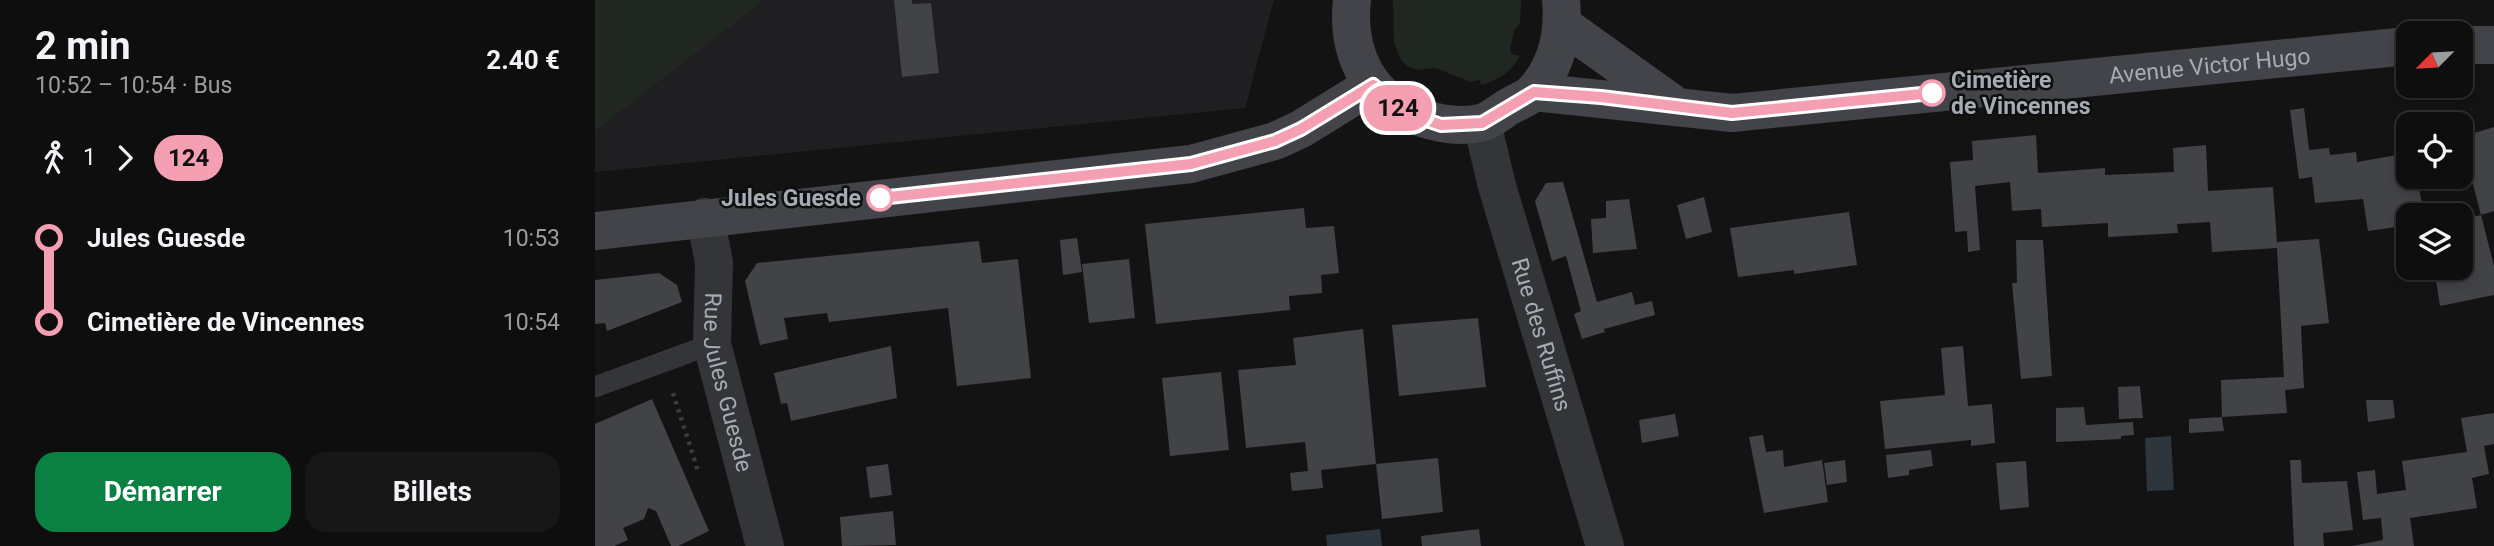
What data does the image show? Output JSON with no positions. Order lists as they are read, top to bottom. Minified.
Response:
{"streets":{"street":["Avenue Victor Hugo","Rue des Ruffins","Rue Jules Guesde"]},"places":["Cimetière de Vincennes","Jules Guesde"],"lines":["bus line 124"],"north":"bottom left","page":{"heading":["2 min","10:52 – 10:54 · Bus","2.40 €"],"on_map":"124","legs":["1","124"],"list":[{"name":"Jules Guesde","value":"10:53"},{"name":"Cimetière de Vincennes","value":"10:54"}],"buttons":["Démarrer","Billets"]}}
